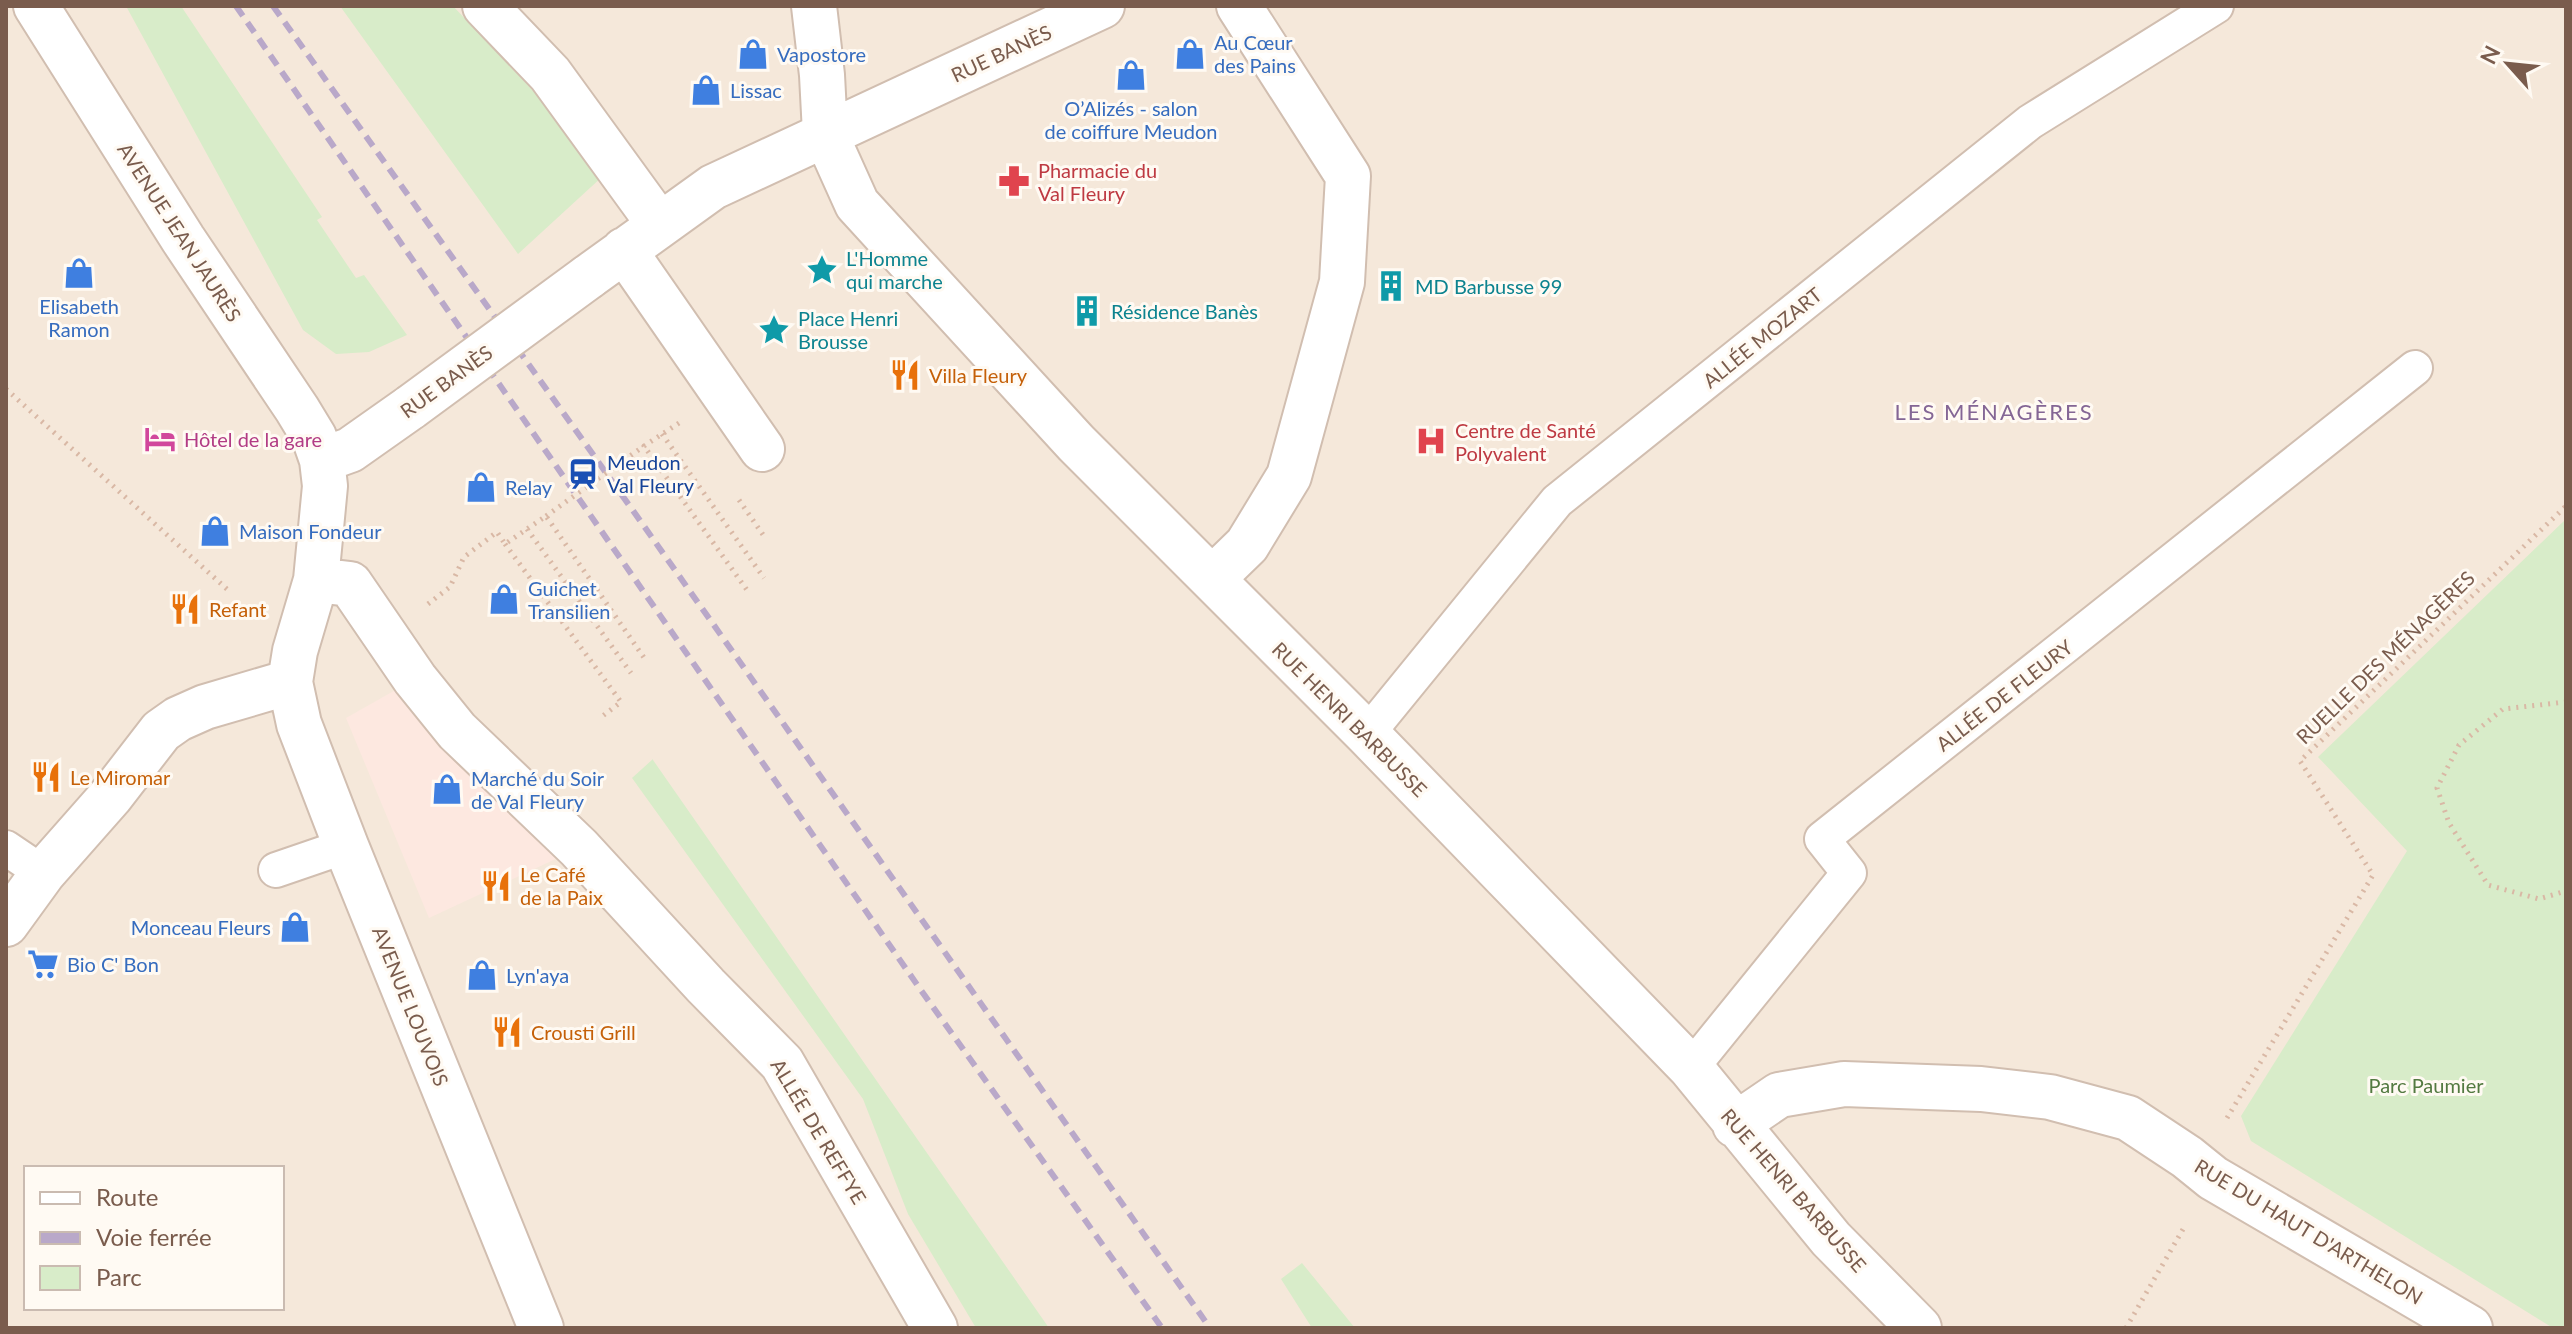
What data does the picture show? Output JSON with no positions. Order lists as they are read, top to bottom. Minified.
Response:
{"streets":{"street":["RUE BANÈS","AVENUE JEAN JAURÈS","RUE HENRI BARBUSSE","AVENUE LOUVOIS","ALLÉE DE REFFYE","RUE DU HAUT D'ARTHELON"],"lane":["ALLÉE MOZART","ALLÉE DE FLEURY"],"path":["RUELLE DES MÉNAGÈRES"]},"crossings":[["RUE BANÈS","AVENUE JEAN JAURÈS"],["ALLÉE MOZART","RUE HENRI BARBUSSE"],["ALLÉE DE FLEURY","RUE HENRI BARBUSSE"],["RUE HENRI BARBUSSE","RUE DU HAUT D'ARTHELON"]],"districts":["LES MÉNAGÈRES"],"parks":["Parc Paumier"],"places":{"shop":["Vapostore","Au Cœur des Pains","O’Alizés - salon de coiffure Meudon","Lissac","Elisabeth Ramon","Relay","Maison Fondeur","Guichet Transilien","Marché du Soir de Val Fleury","Monceau Fleurs","Lyn'aya"],"pharmacy":["Pharmacie du Val Fleury"],"place":["L'Homme qui marche","Place Henri Brousse"],"building":["MD Barbusse 99","Résidence Banès"],"restaurant":["Villa Fleury","Refant","Le Miromar","Le Café de la Paix","Crousti Grill"],"hotel":["Hôtel de la gare"],"hospital":["Centre de Santé Polyvalent"],"station":["Meudon Val Fleury"],"supermarket":["Bio C' Bon"]},"legend":["Route","Voie ferrée","Parc"],"north":"top left"}
